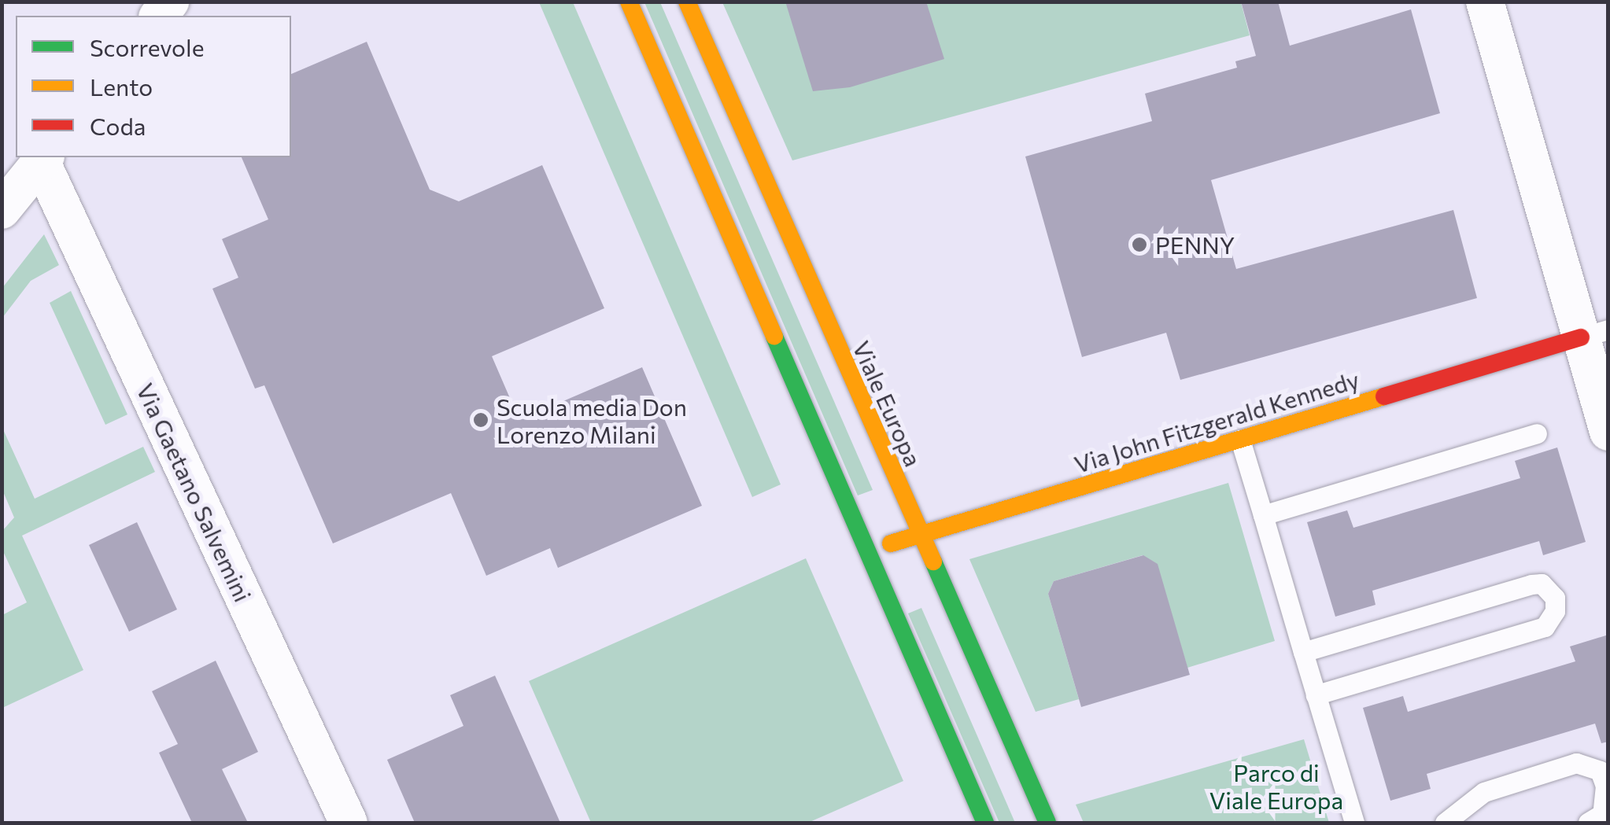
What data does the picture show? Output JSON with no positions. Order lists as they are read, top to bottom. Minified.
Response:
{"streets":{"street":["Viale Europa","Via John Fitzgerald Kennedy","Via Gaetano Salvemini"]},"crossings":[["Viale Europa","Via John Fitzgerald Kennedy"]],"parks":["Parco di Viale Europa"],"places":["PENNY","Scuola media Don Lorenzo Milani"],"legend":["Scorrevole","Lento","Coda"]}
